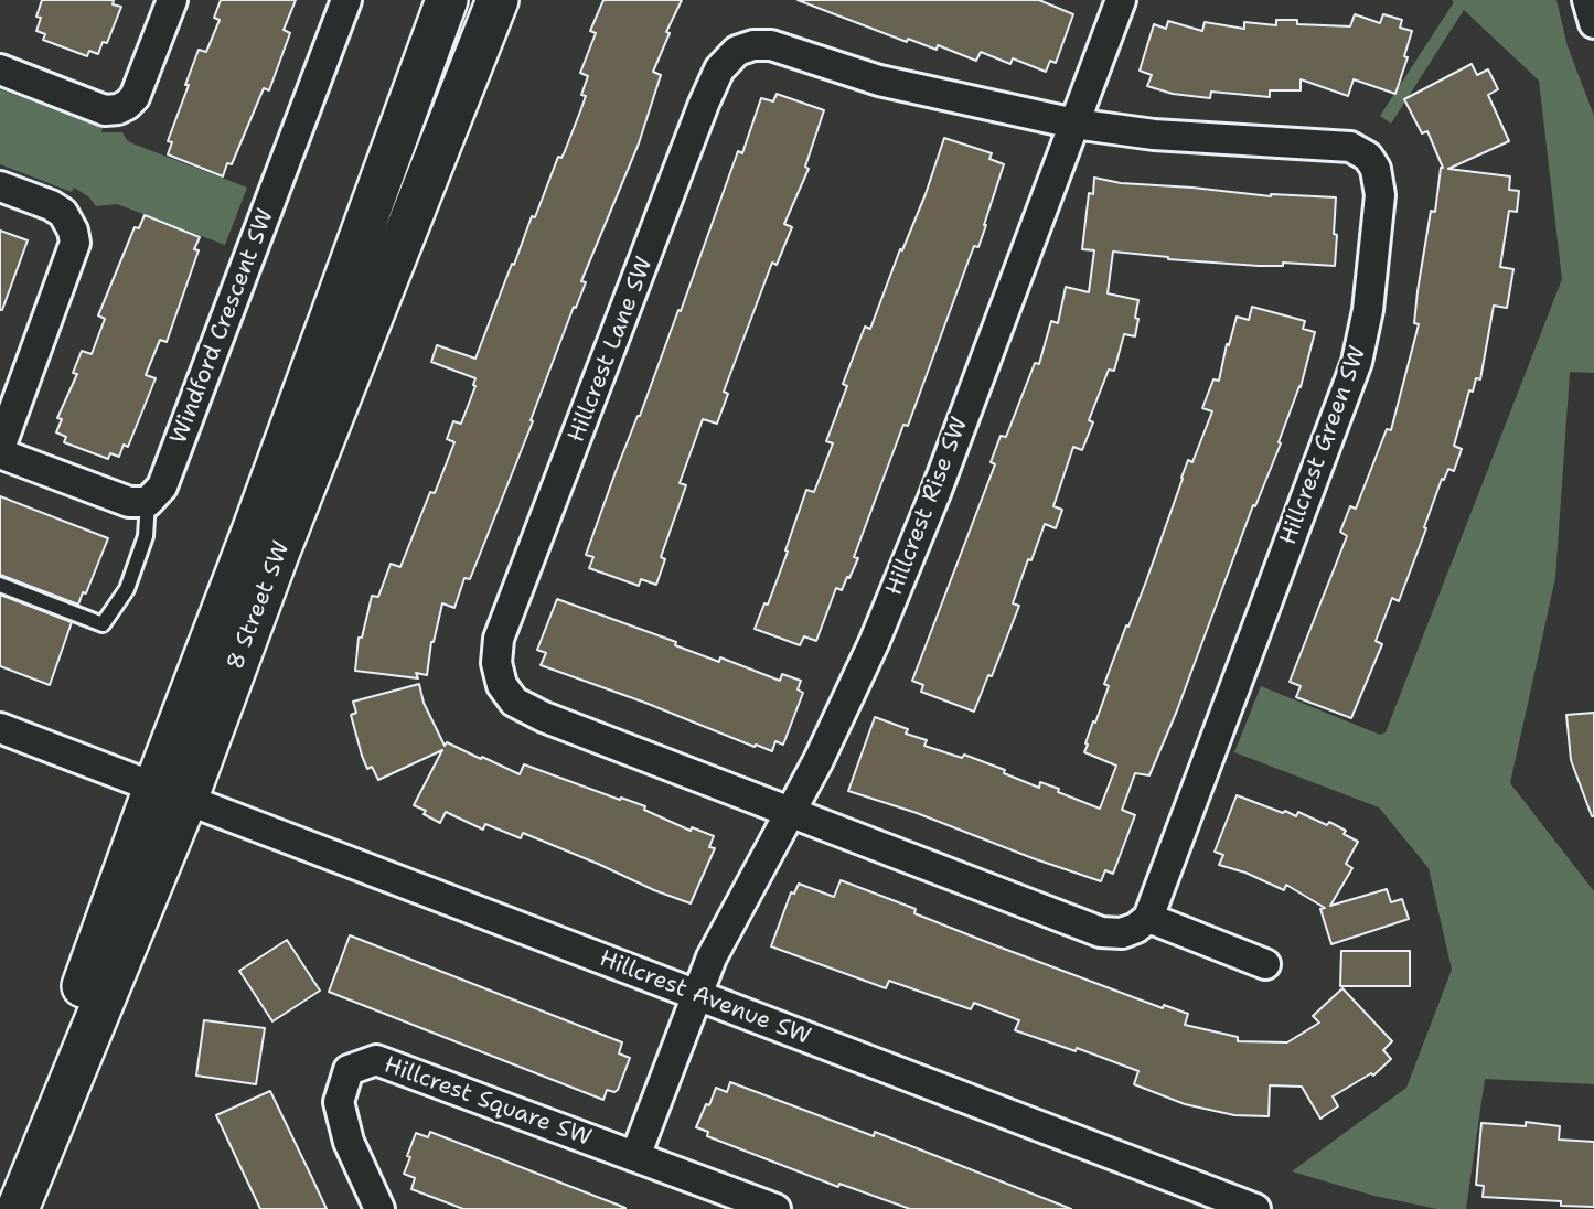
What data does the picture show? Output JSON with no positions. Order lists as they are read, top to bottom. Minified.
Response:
{"streets":{"main road":["8 Street SW"],"street":["Windford Crescent SW","Hillcrest Lane SW","Hillcrest Green SW","Hillcrest Rise SW","Hillcrest Avenue SW","Hillcrest Square SW"]},"crossings":[["Hillcrest Lane SW","Hillcrest Green SW"],["Hillcrest Lane SW","Hillcrest Rise SW"],["Hillcrest Green SW","Hillcrest Rise SW"],["Hillcrest Rise SW","Hillcrest Avenue SW"],["8 Street SW","Hillcrest Avenue SW"]]}
